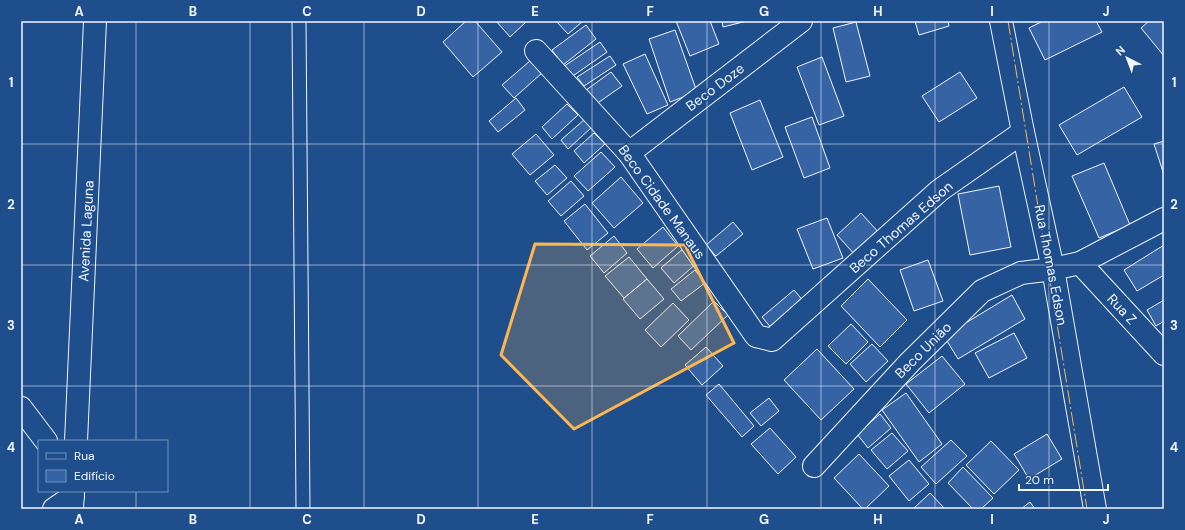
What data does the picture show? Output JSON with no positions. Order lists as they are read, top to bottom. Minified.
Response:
{"streets":{"street":["Beco Doze","Beco Cidade Manaus","Beco Thomas Edson","Avenida Laguna","Rua Thomas Edson","Rua Z","Beco União"]},"crossings":[["Beco Doze","Beco Cidade Manaus"],["Beco Cidade Manaus","Beco Thomas Edson"],["Beco Thomas Edson","Rua Thomas Edson"],["Rua Thomas Edson","Beco União"],["Rua Z","Beco União"]],"legend":["Rua","Edifício"],"scale_bar":"20 m","north":"top left","grid":{"columns":["A","B","C","D","E","F","G","H","I","J"],"rows":["1","2","3","4"]}}
